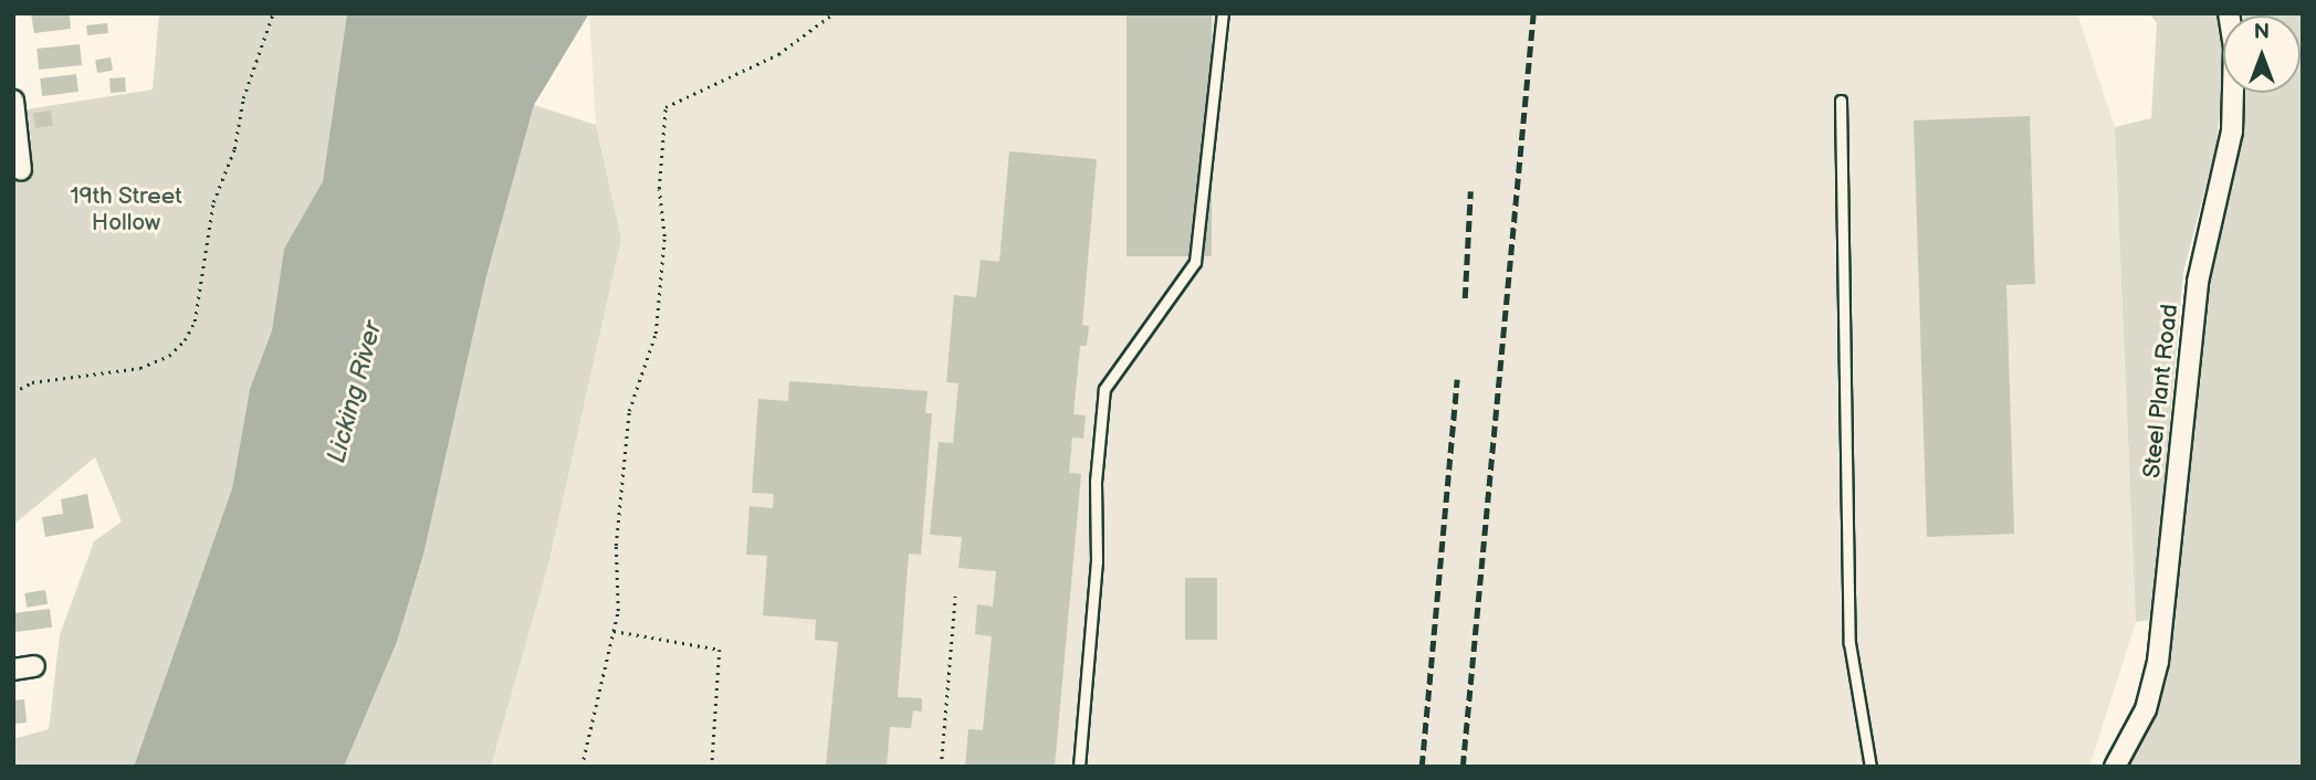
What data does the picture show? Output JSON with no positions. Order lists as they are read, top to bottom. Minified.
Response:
{"streets":{"street":["Steel Plant Road"]},"water":["Licking River"],"parks":["19th Street Hollow"],"north":"top"}
